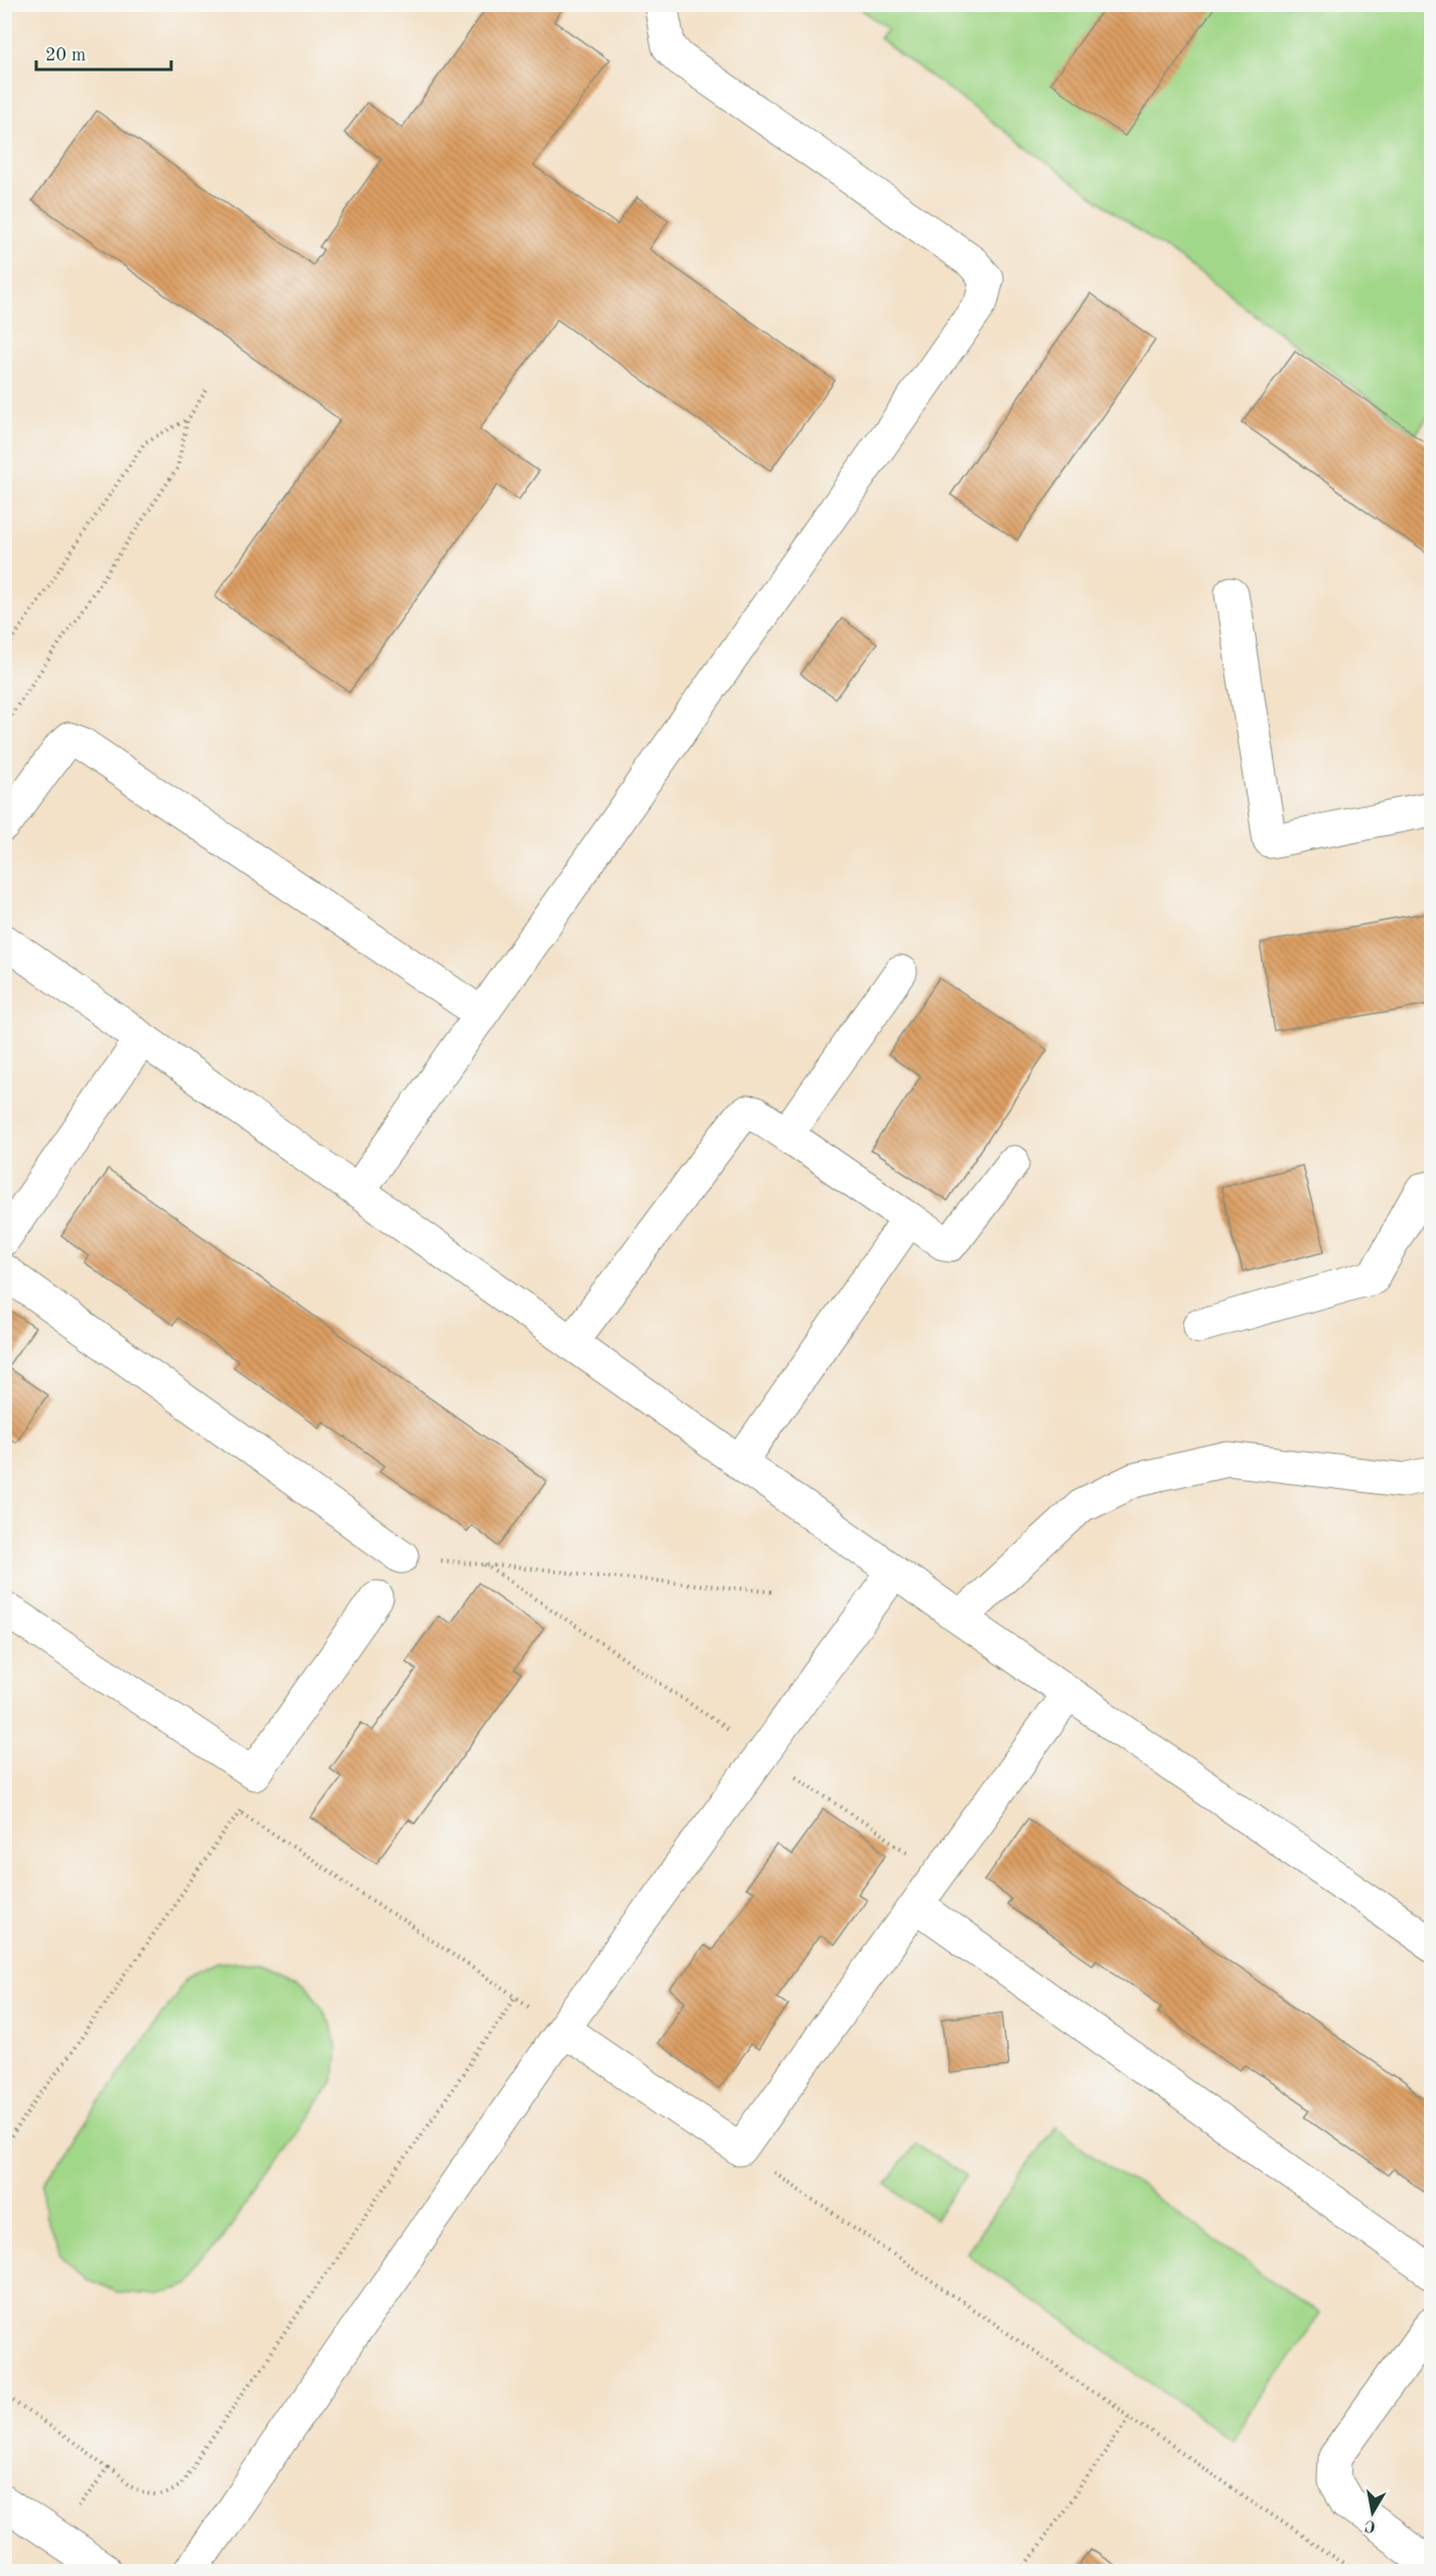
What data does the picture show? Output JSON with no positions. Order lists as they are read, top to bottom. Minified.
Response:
{"scale_bar":"20 m","north":"bottom"}
